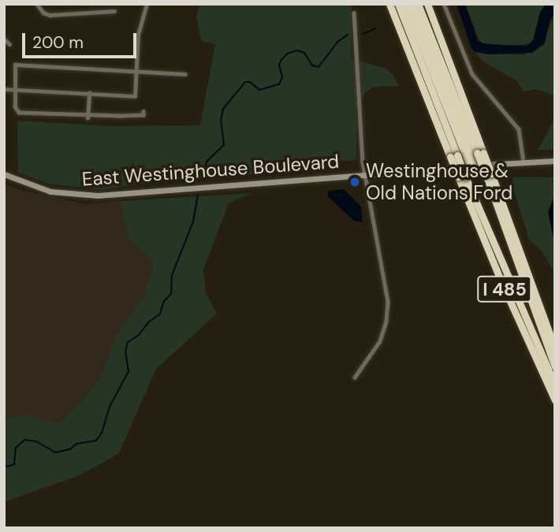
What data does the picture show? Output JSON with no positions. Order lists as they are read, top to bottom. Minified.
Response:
{"streets":{"highway":["I 485"],"main road":["East Westinghouse Boulevard"]},"places":["Westinghouse & Old Nations Ford"],"scale_bar":"200 m"}
